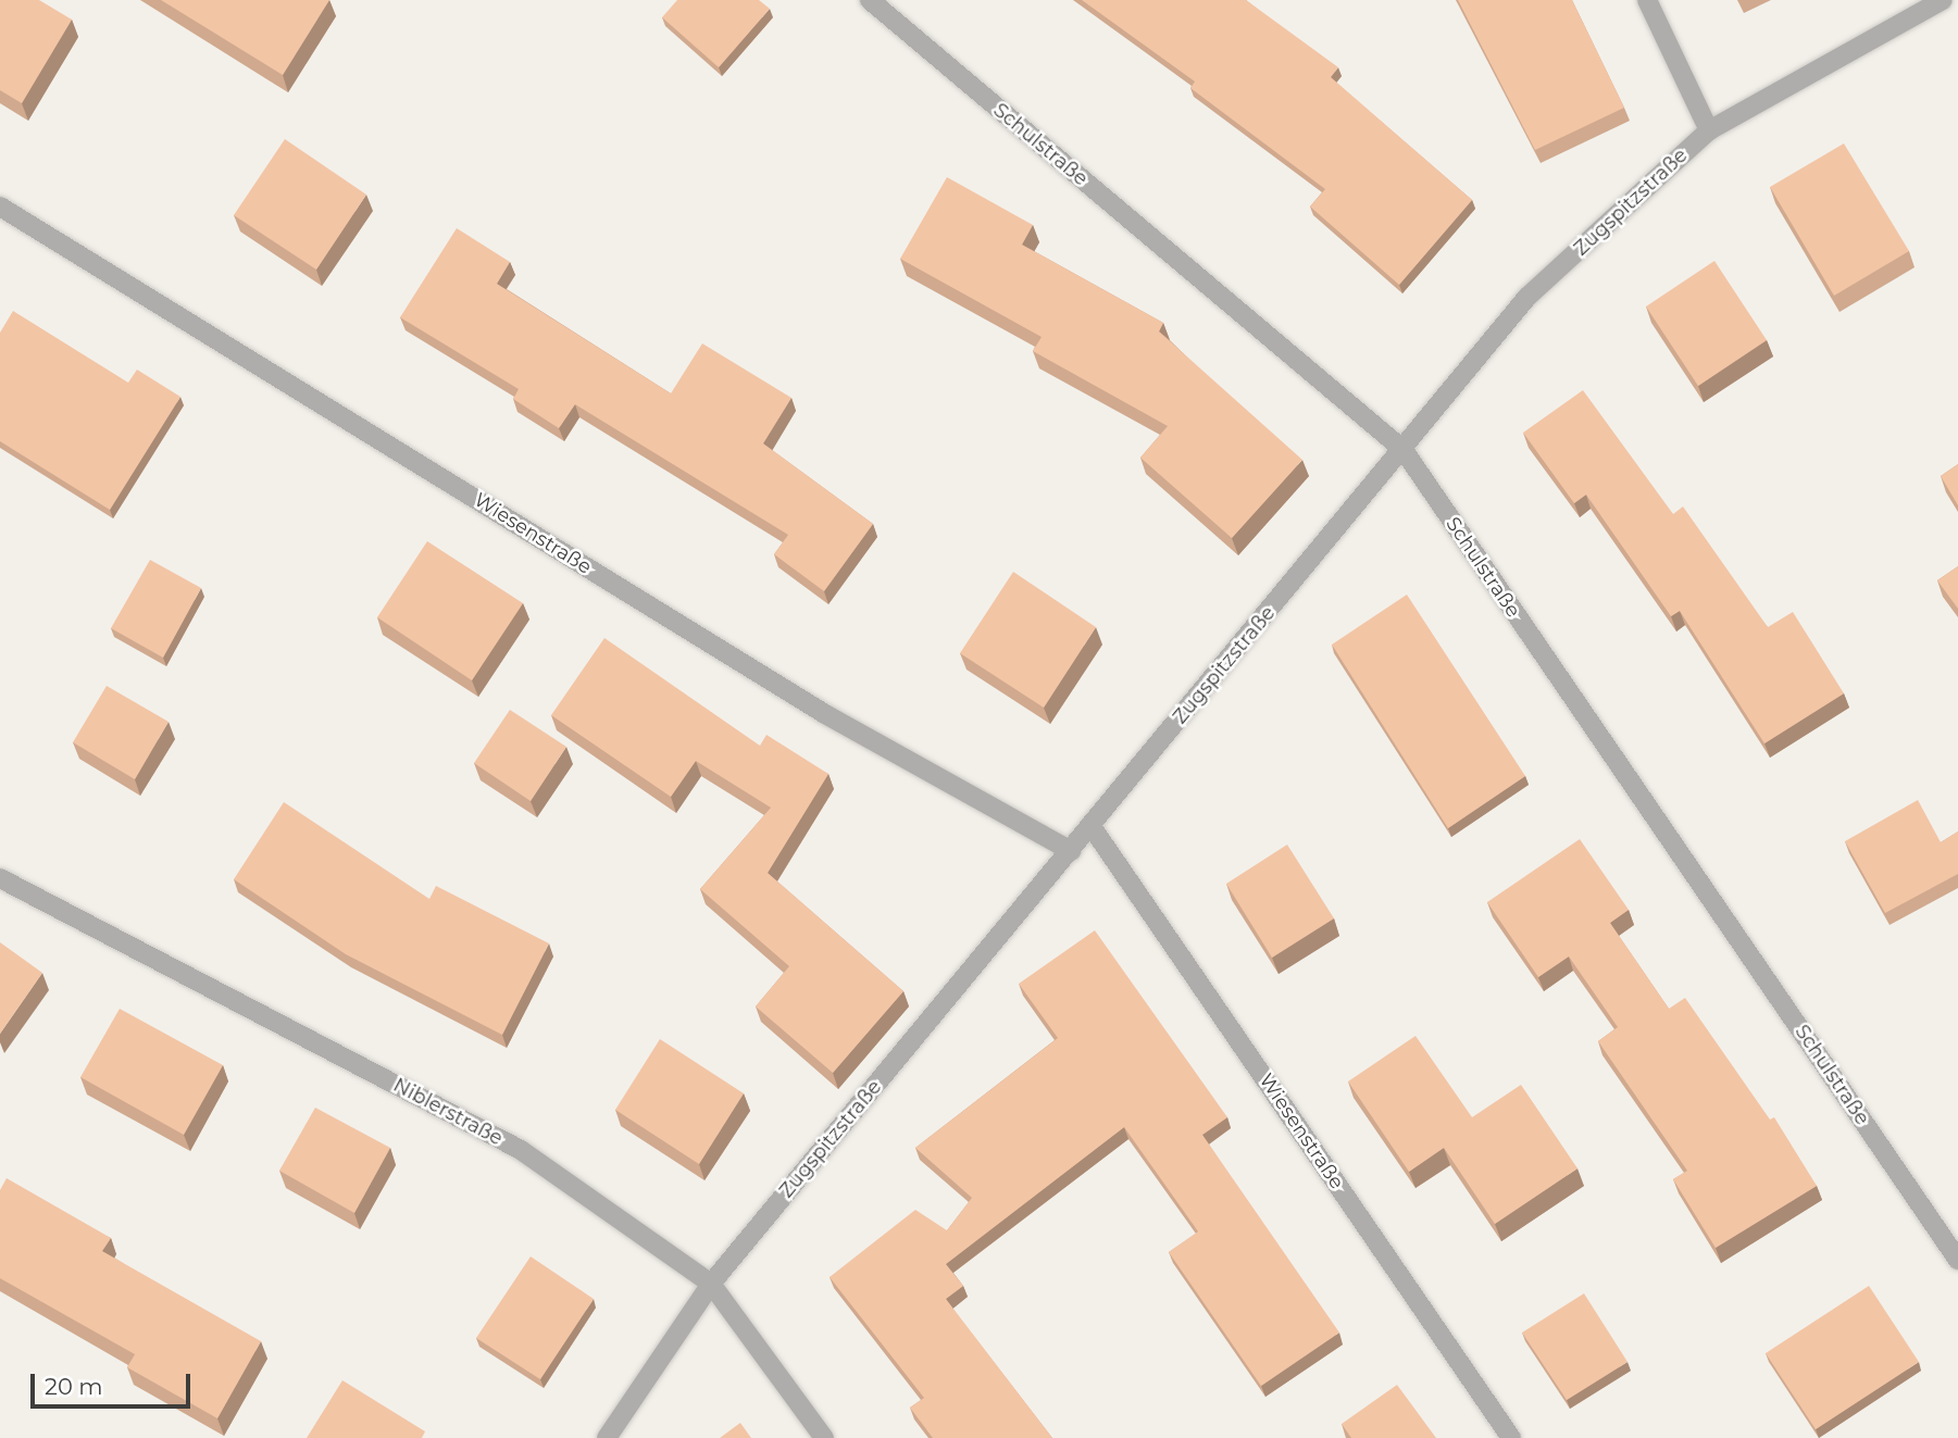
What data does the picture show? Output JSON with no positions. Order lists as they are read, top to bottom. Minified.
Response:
{"streets":{"street":["Schulstraße","Zugspitzstraße","Wiesenstraße","Niblerstraße"]},"crossings":[["Schulstraße","Zugspitzstraße"],["Zugspitzstraße","Wiesenstraße"],["Zugspitzstraße","Niblerstraße"]],"scale_bar":"20 m"}
